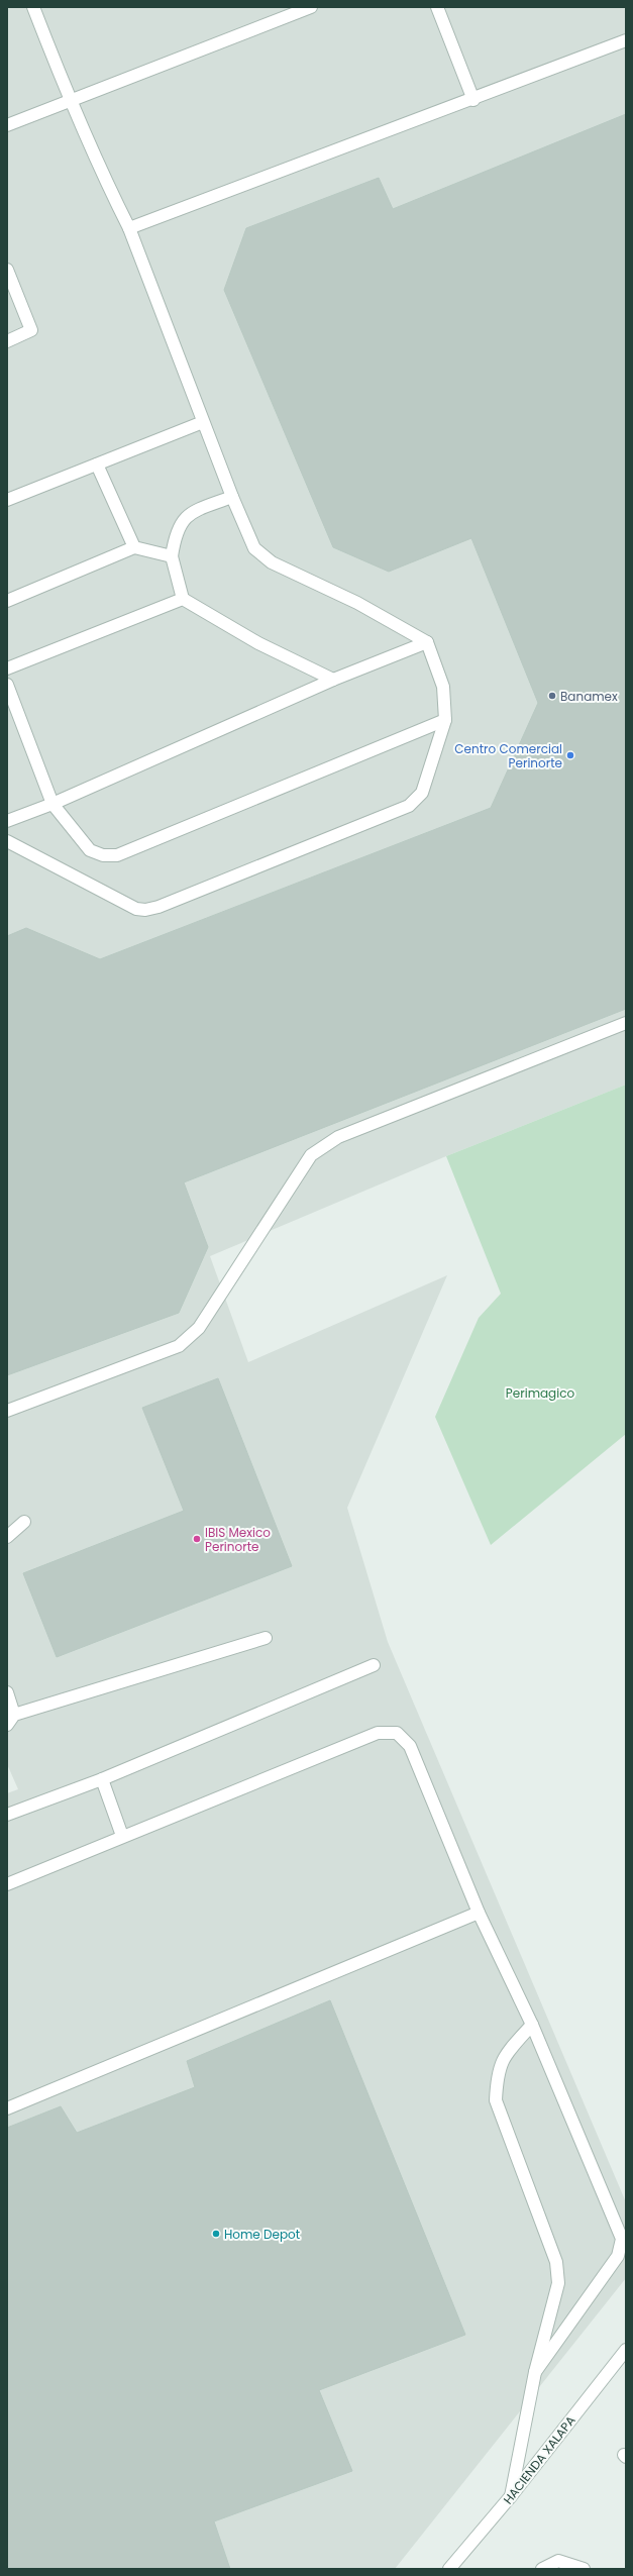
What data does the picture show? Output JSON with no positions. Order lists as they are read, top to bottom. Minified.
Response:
{"streets":{"street":["HACIENDA XALAPA"]},"parks":["Perimagico"],"places":["Banamex","Centro Comercial Perinorte","IBIS Mexico Perinorte","Home Depot"]}
